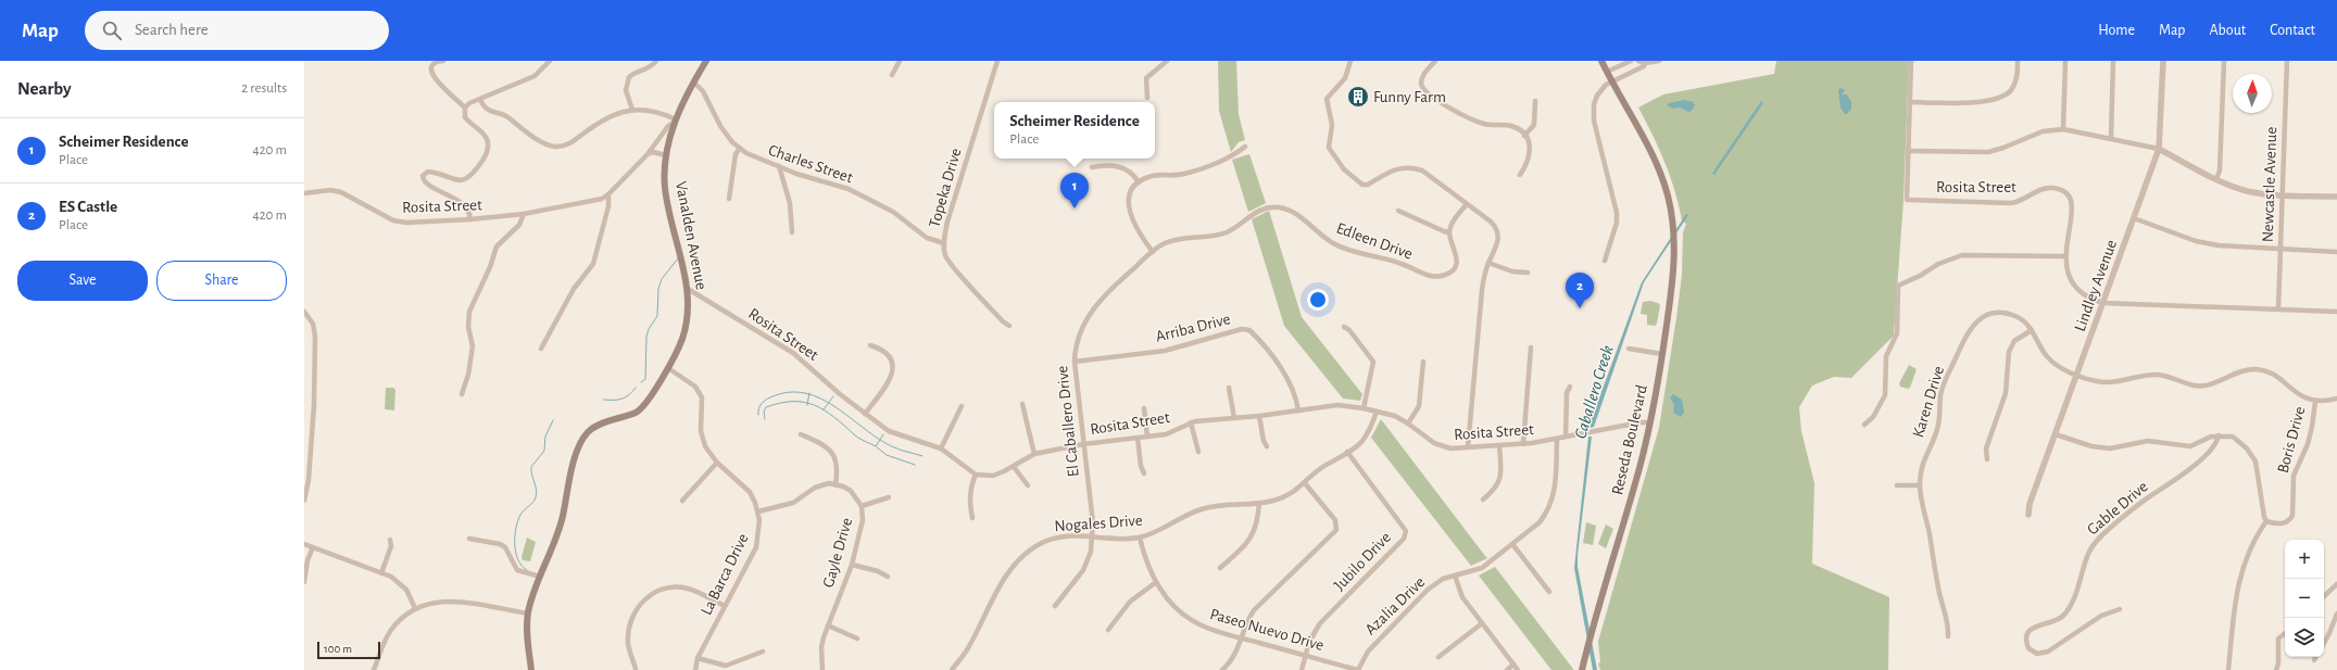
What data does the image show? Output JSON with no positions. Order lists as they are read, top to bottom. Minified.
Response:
{"streets":{"main road":["Vanalden Avenue","Reseda Boulevard"],"street":["Charles Street","Newcastle Avenue","Rosita Street","Topeka Drive","Edleen Drive","Lindley Avenue","Arriba Drive","Karen Drive","El Caballero Drive","Boris Drive","Gable Drive","Nogales Drive","Gayle Drive","Jubilo Drive","La Barca Drive","Azalia Drive","Paseo Nuevo Drive"]},"crossings":[["Charles Street","Topeka Drive"],["Charles Street","Vanalden Avenue"],["Rosita Street","Vanalden Avenue"],["Rosita Street","Lindley Avenue"],["Rosita Street","Arriba Drive"],["Rosita Street","El Caballero Drive"],["Rosita Street","Reseda Boulevard"],["Rosita Street","Nogales Drive"],["Rosita Street","Azalia Drive"],["Vanalden Avenue","La Barca Drive"],["Edleen Drive","El Caballero Drive"],["Lindley Avenue","Karen Drive"],["Arriba Drive","El Caballero Drive"],["Karen Drive","Boris Drive"],["El Caballero Drive","Nogales Drive"],["Boris Drive","Gable Drive"],["Nogales Drive","Jubilo Drive"],["Nogales Drive","Paseo Nuevo Drive"],["Jubilo Drive","Paseo Nuevo Drive"],["Azalia Drive","Paseo Nuevo Drive"]],"water":["Caballero Creek"],"places":{"building":["Funny Farm"]},"scale_bar":"100 m","north":"top","page":{"header":"Map","search":"Search here","nav":["Home","Map","About","Contact"],"heading":["Nearby","2 results"],"popup":["Scheimer Residence","Place"],"list":[{"mark":"1","name":"Scheimer Residence","note":"Place","value":"420 m"},{"mark":"2","name":"ES Castle","note":"Place","value":"420 m"}],"pins":["1","2"],"buttons":["Save","Share"],"map_buttons":["+","−"],"scale":"100 m"}}
